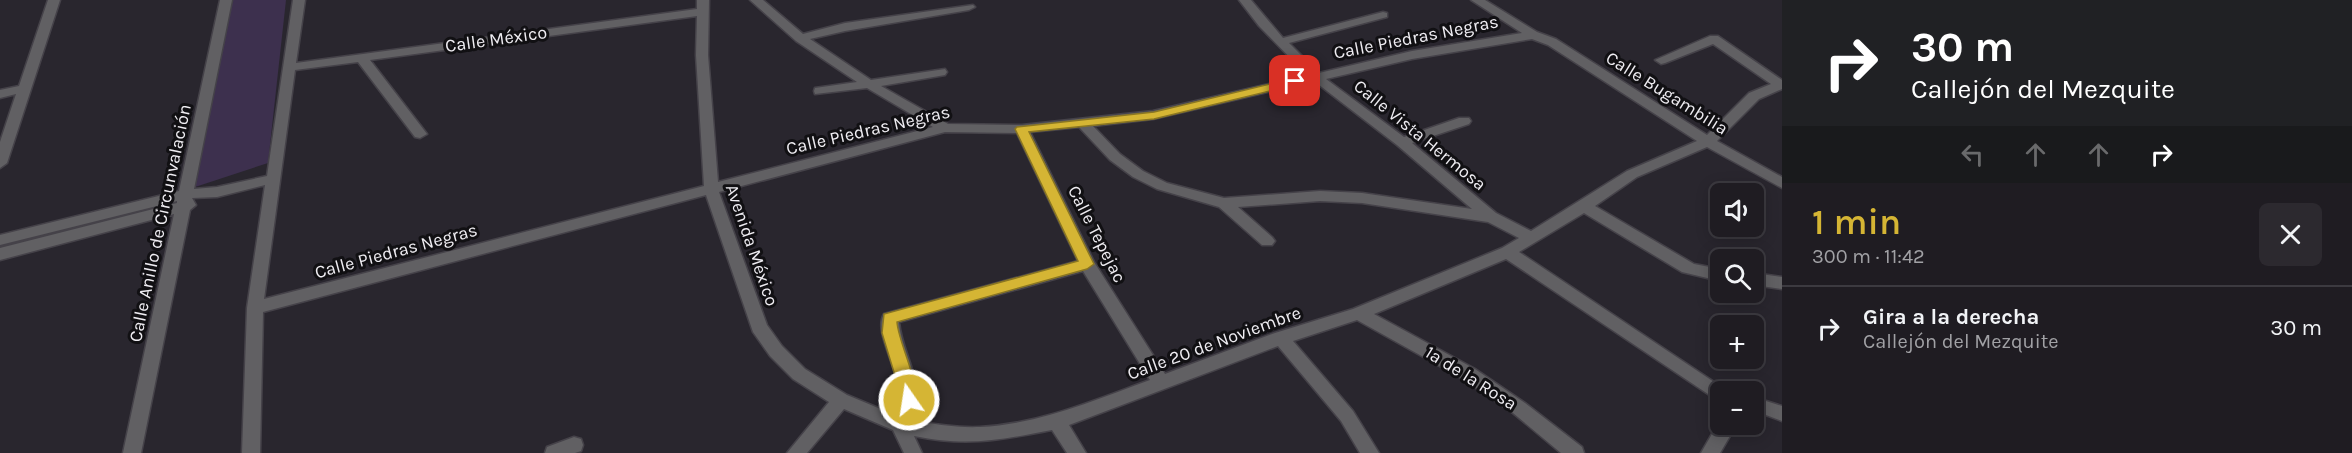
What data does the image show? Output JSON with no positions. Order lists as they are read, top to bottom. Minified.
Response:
{"streets":{"street":["Calle Piedras Negras","Calle México","Calle Bugambilia","Calle Vista Hermosa","Calle Anillo de Circunvalación","Calle Tepejac","Avenida México","Calle 20 de Noviembre","1ª de la Rosa"]},"crossings":[["Calle Piedras Negras","Calle Bugambilia"],["Calle Piedras Negras","Calle Vista Hermosa"],["Calle Piedras Negras","Calle Tepejac"],["Calle Piedras Negras","Avenida México"],["Calle México","Avenida México"],["Calle Bugambilia","Calle 20 de Noviembre"],["Calle Vista Hermosa","Calle 20 de Noviembre"],["Calle Tepejac","Calle 20 de Noviembre"],["Avenida México","Calle 20 de Noviembre"],["Calle 20 de Noviembre","1ª de la Rosa"]],"page":{"turn":["30 m","Callejón del Mezquite"],"map_buttons":["+","−"],"heading":["1 min","300 m · 11:42"],"list":[{"name":"Gira a la derecha","note":"Callejón del Mezquite","value":"30 m"}]}}
